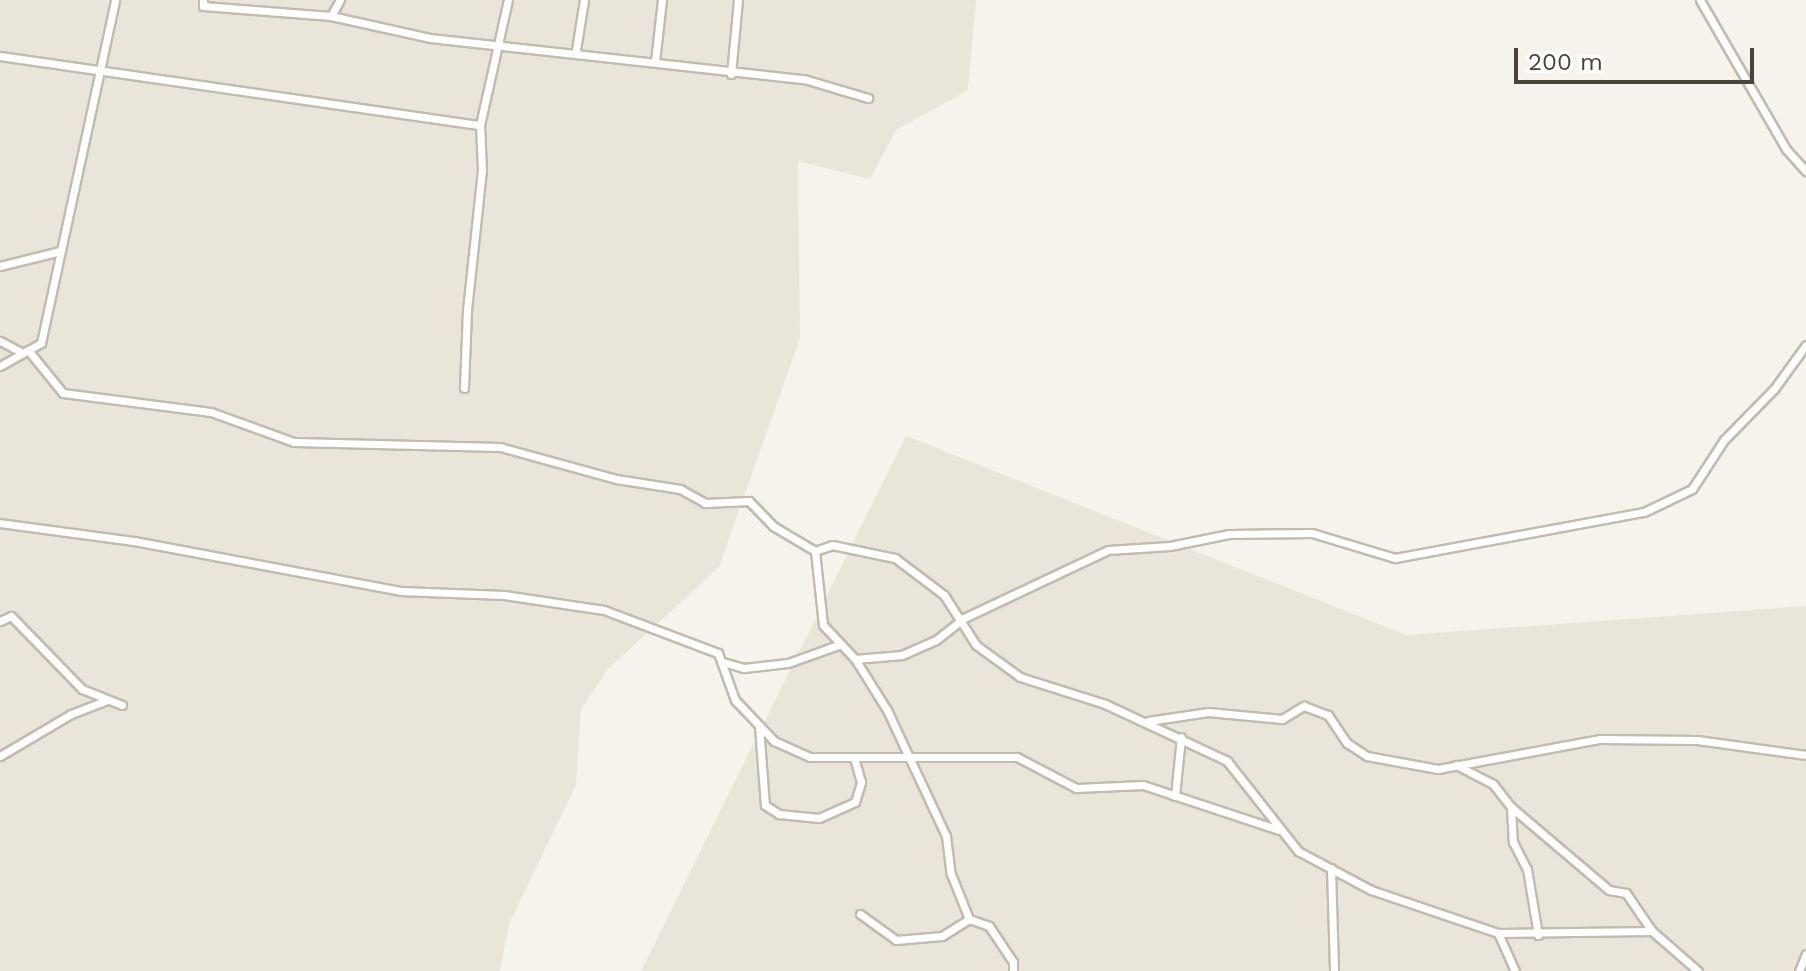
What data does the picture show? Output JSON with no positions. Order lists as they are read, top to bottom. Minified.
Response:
{"scale_bar":"200 m"}
